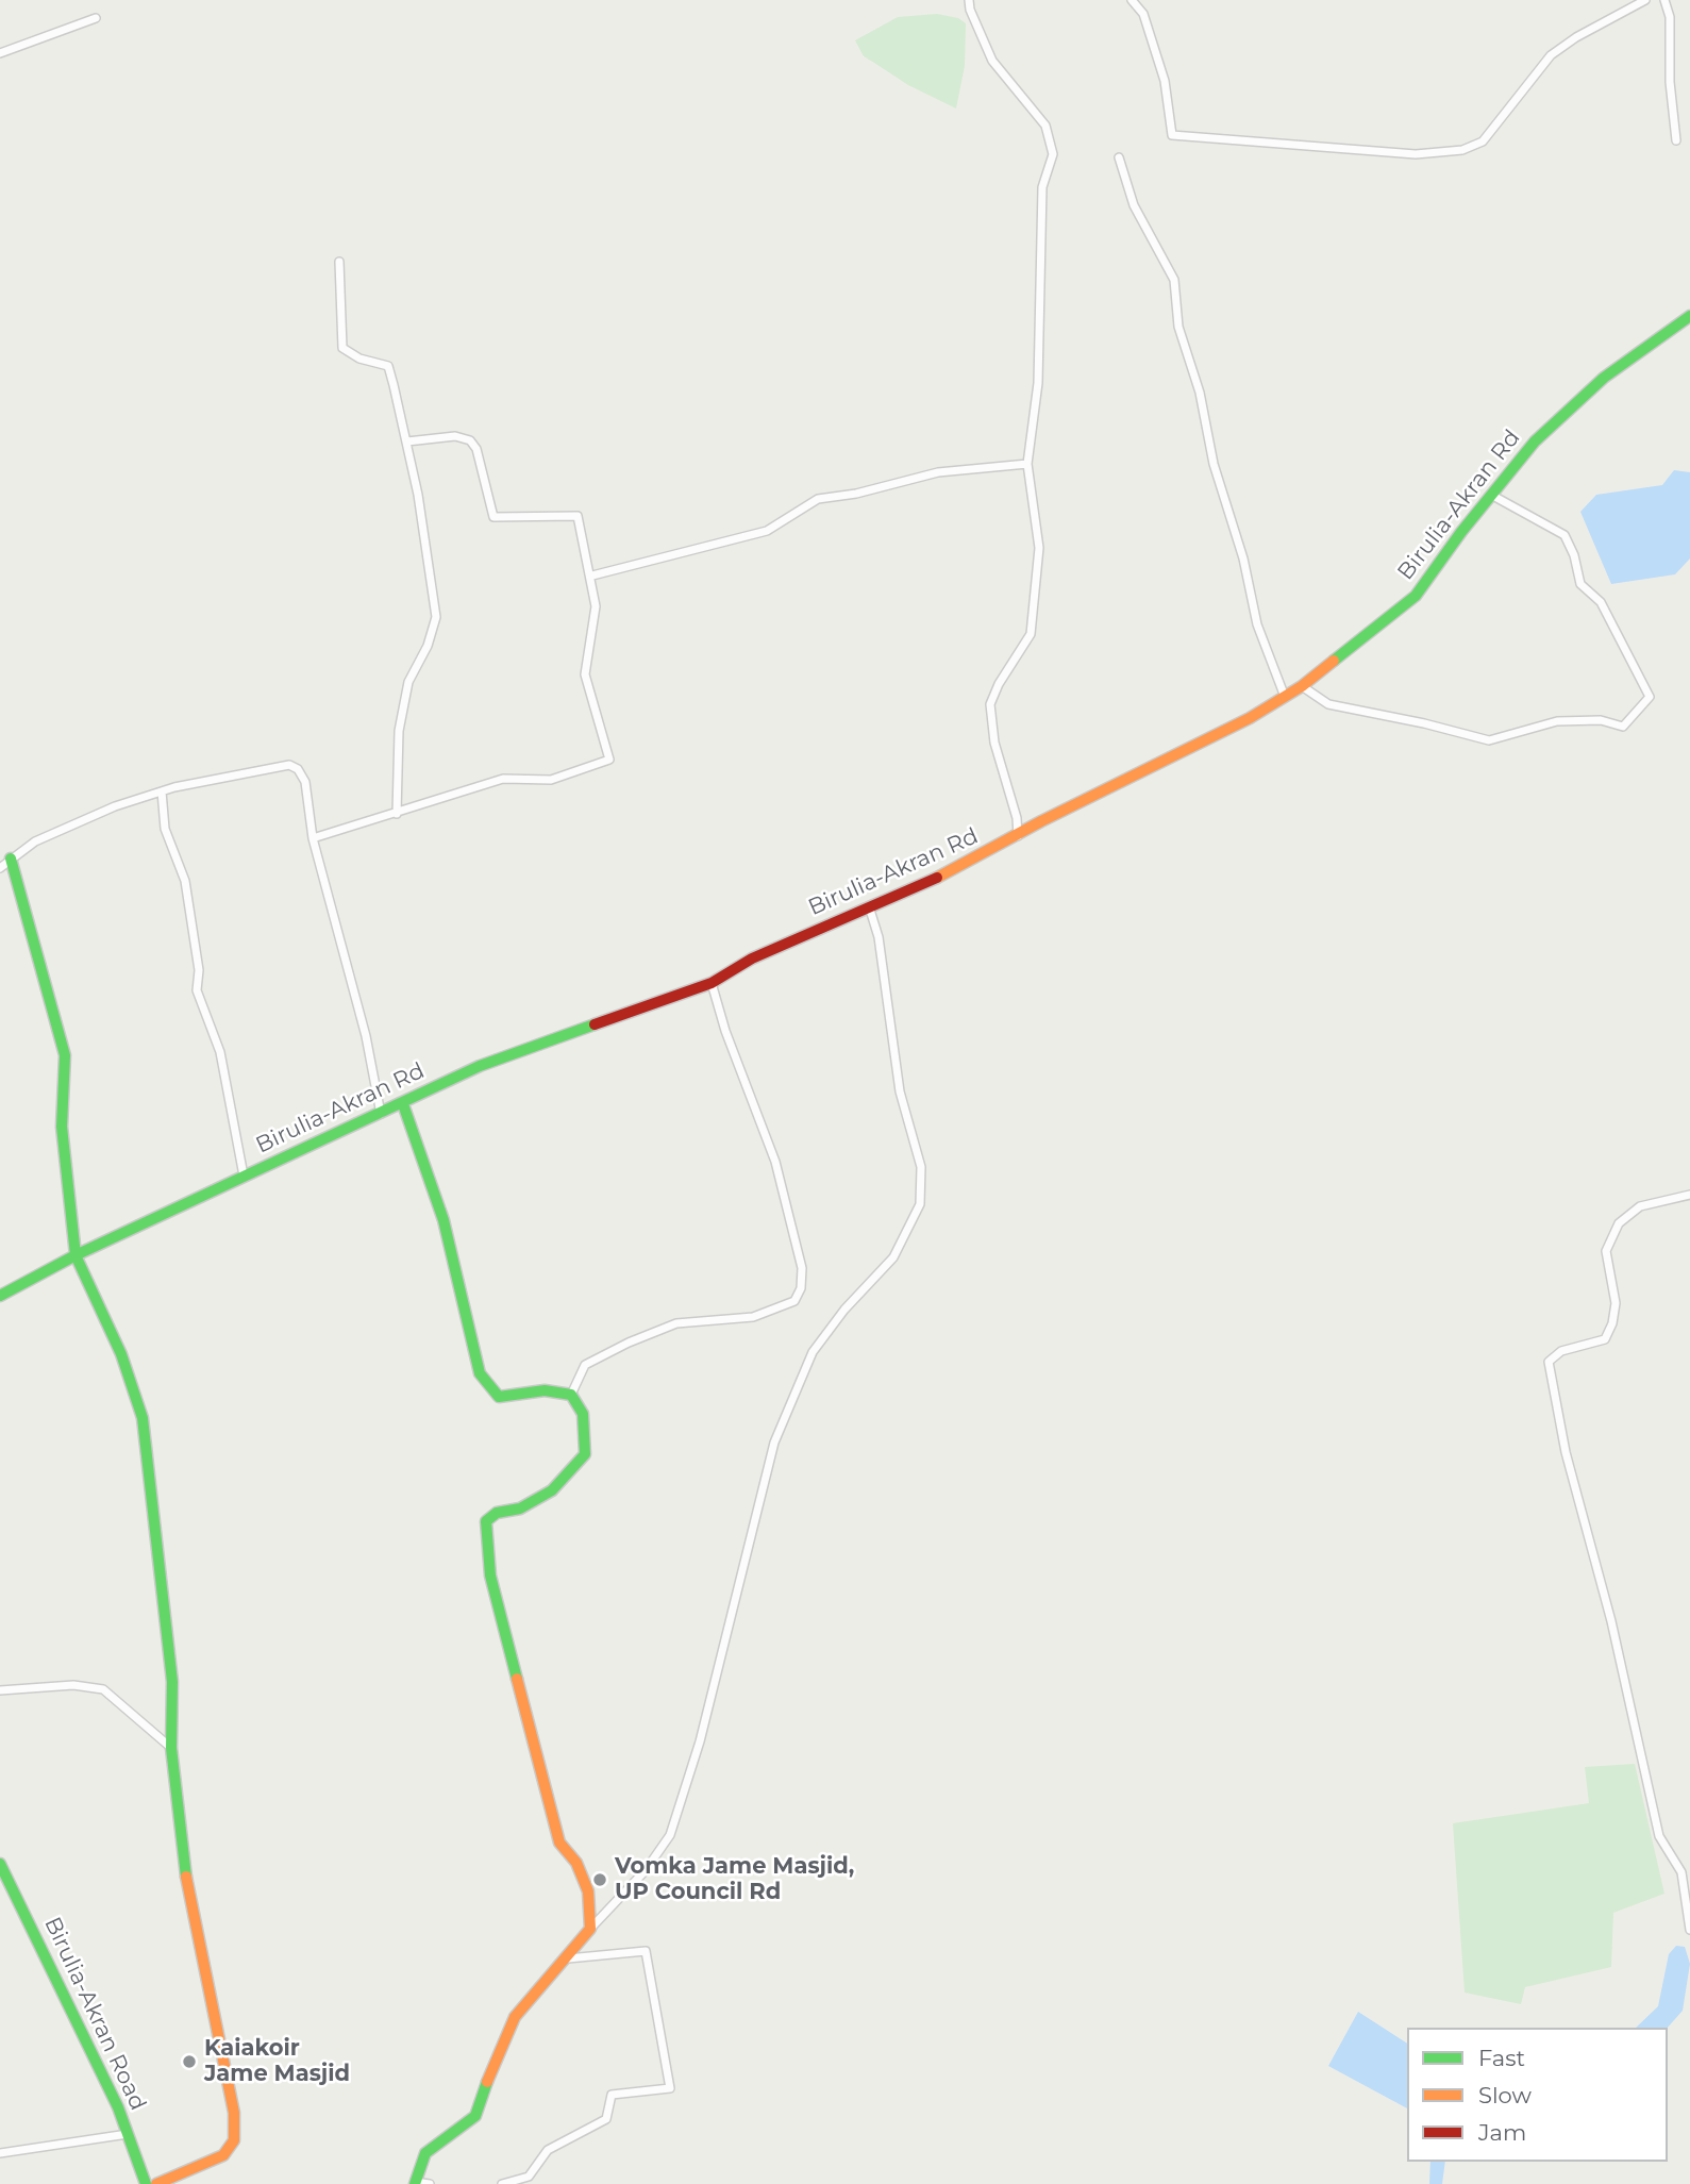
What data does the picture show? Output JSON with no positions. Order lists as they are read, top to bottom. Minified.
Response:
{"streets":{"street":["Birulia-Akran Rd","Birulia-Akran Road"]},"places":["Vomka Jame Masjid, UP Council Rd","Kaiakoir Jame Masjid"],"legend":["Fast","Slow","Jam"]}
